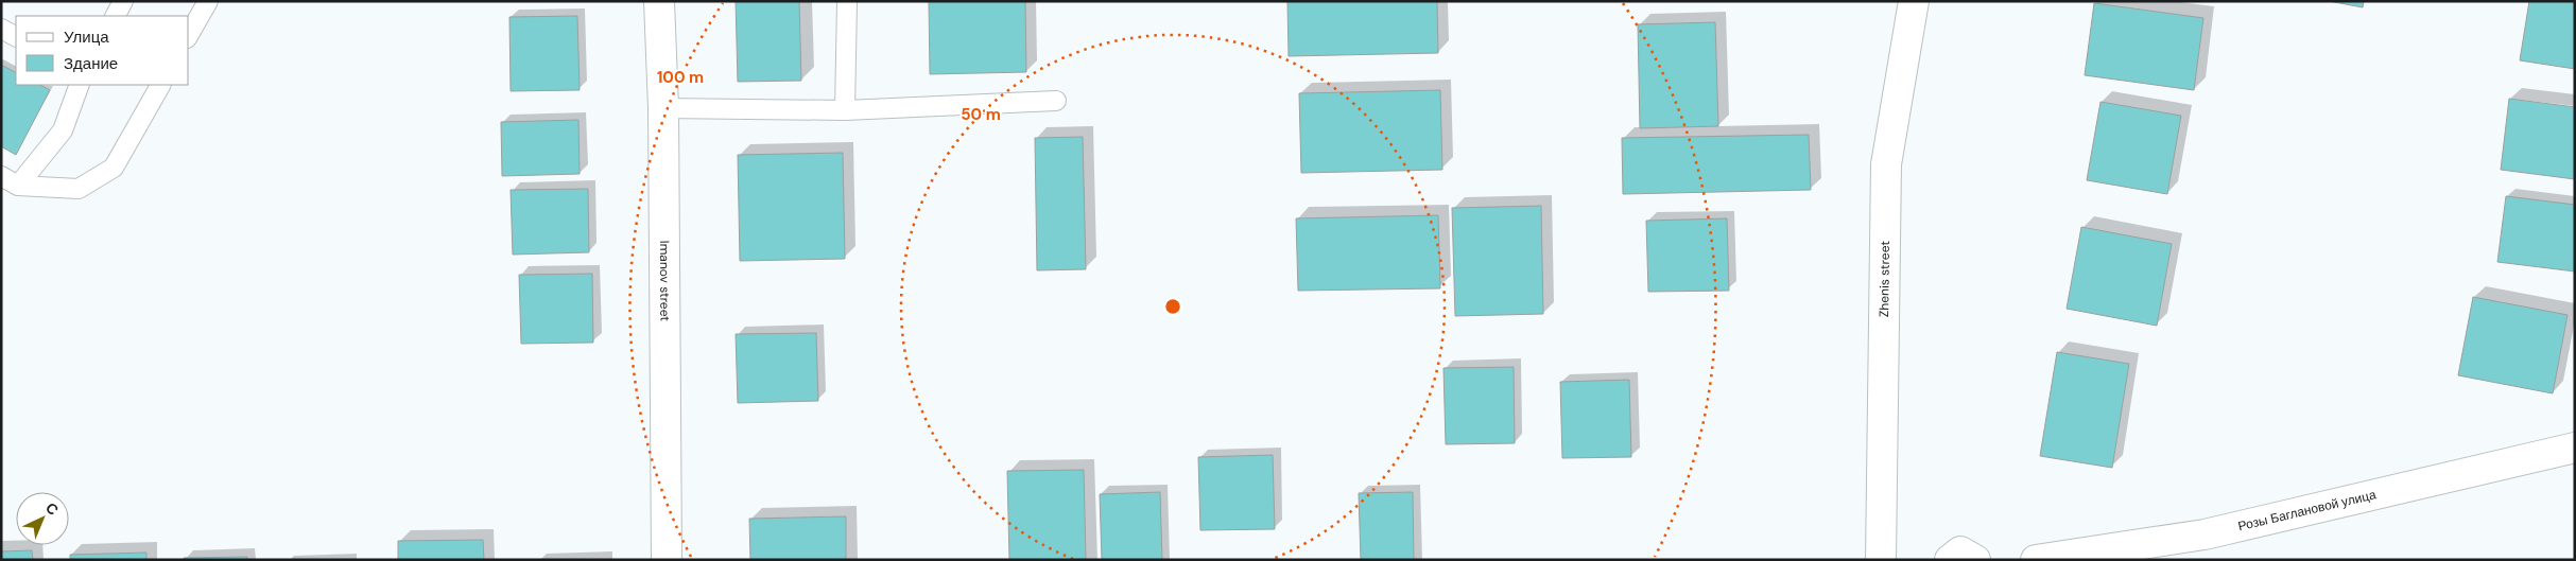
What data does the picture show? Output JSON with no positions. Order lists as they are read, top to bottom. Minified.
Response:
{"streets":{"street":["Zhenis street","Imanov street","Розы Баглановой улица"]},"legend":["Улица","Здание"],"north":"top right","rings":["100 m","50 m"]}
